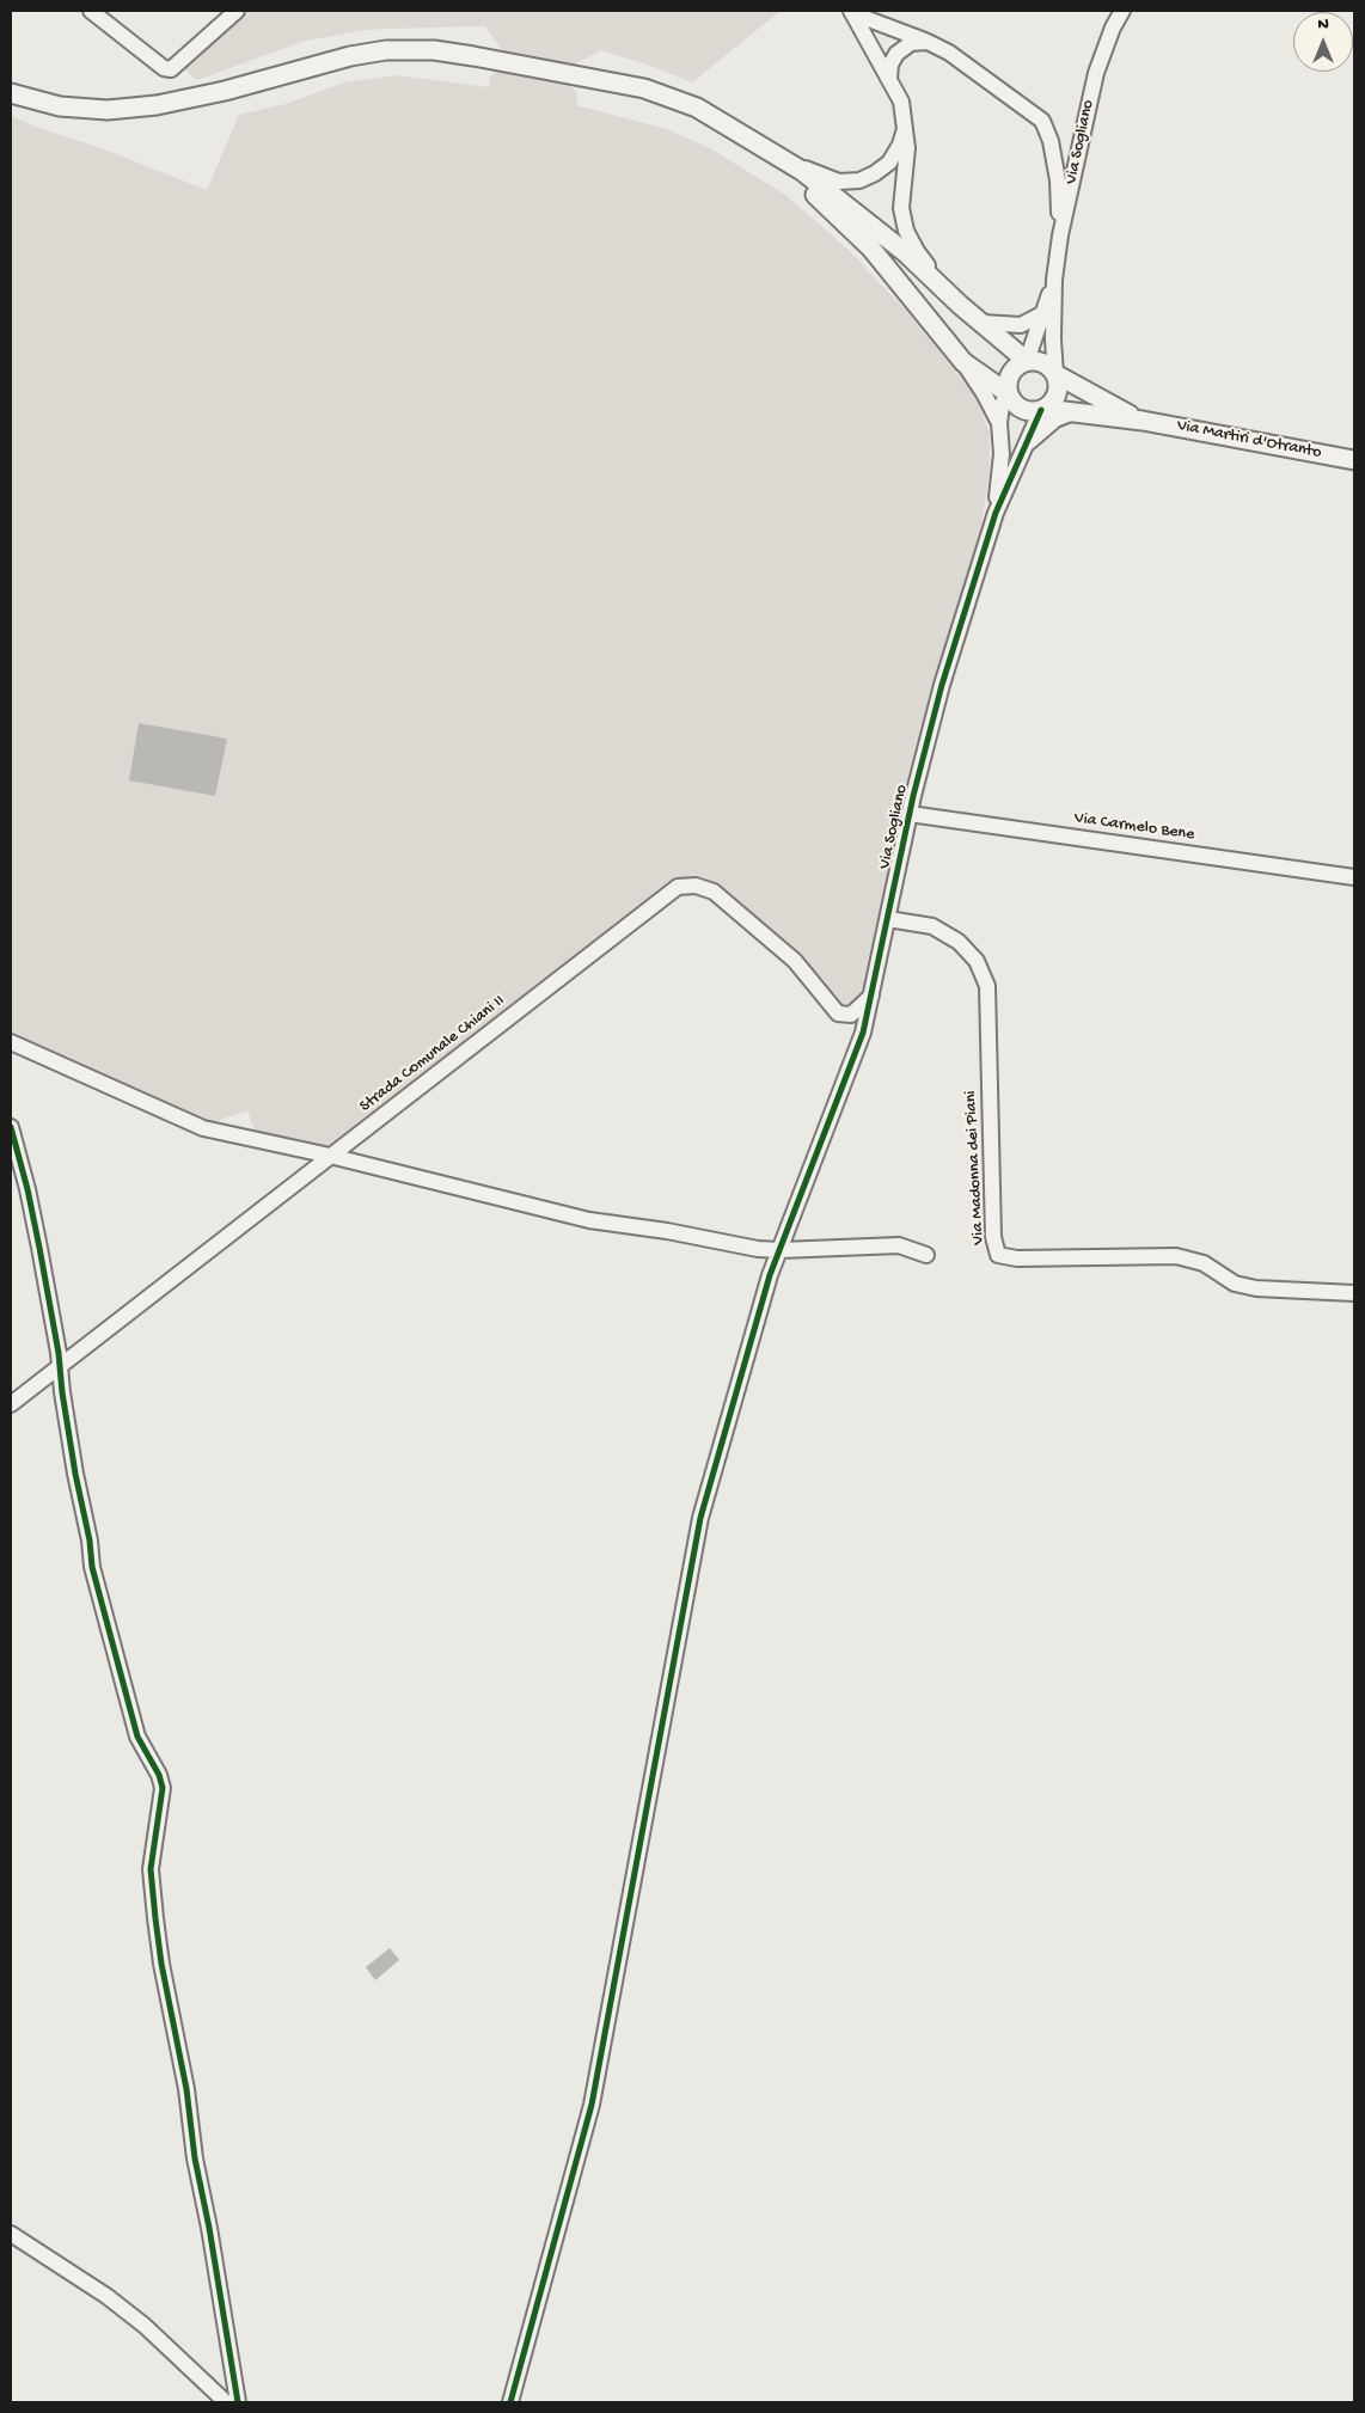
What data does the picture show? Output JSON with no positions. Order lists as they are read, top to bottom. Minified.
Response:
{"streets":{"main road":["Via Sogliano","Via Martiri d'Otranto"],"street":["Via Carmelo Bene","Strada Comunale Chiani II","Via Madonna dei Piani"]},"crossings":[["Via Sogliano","Via Martiri d'Otranto"],["Via Sogliano","Via Carmelo Bene"],["Via Sogliano","Strada Comunale Chiani II"],["Via Sogliano","Via Madonna dei Piani"]],"north":"top"}
